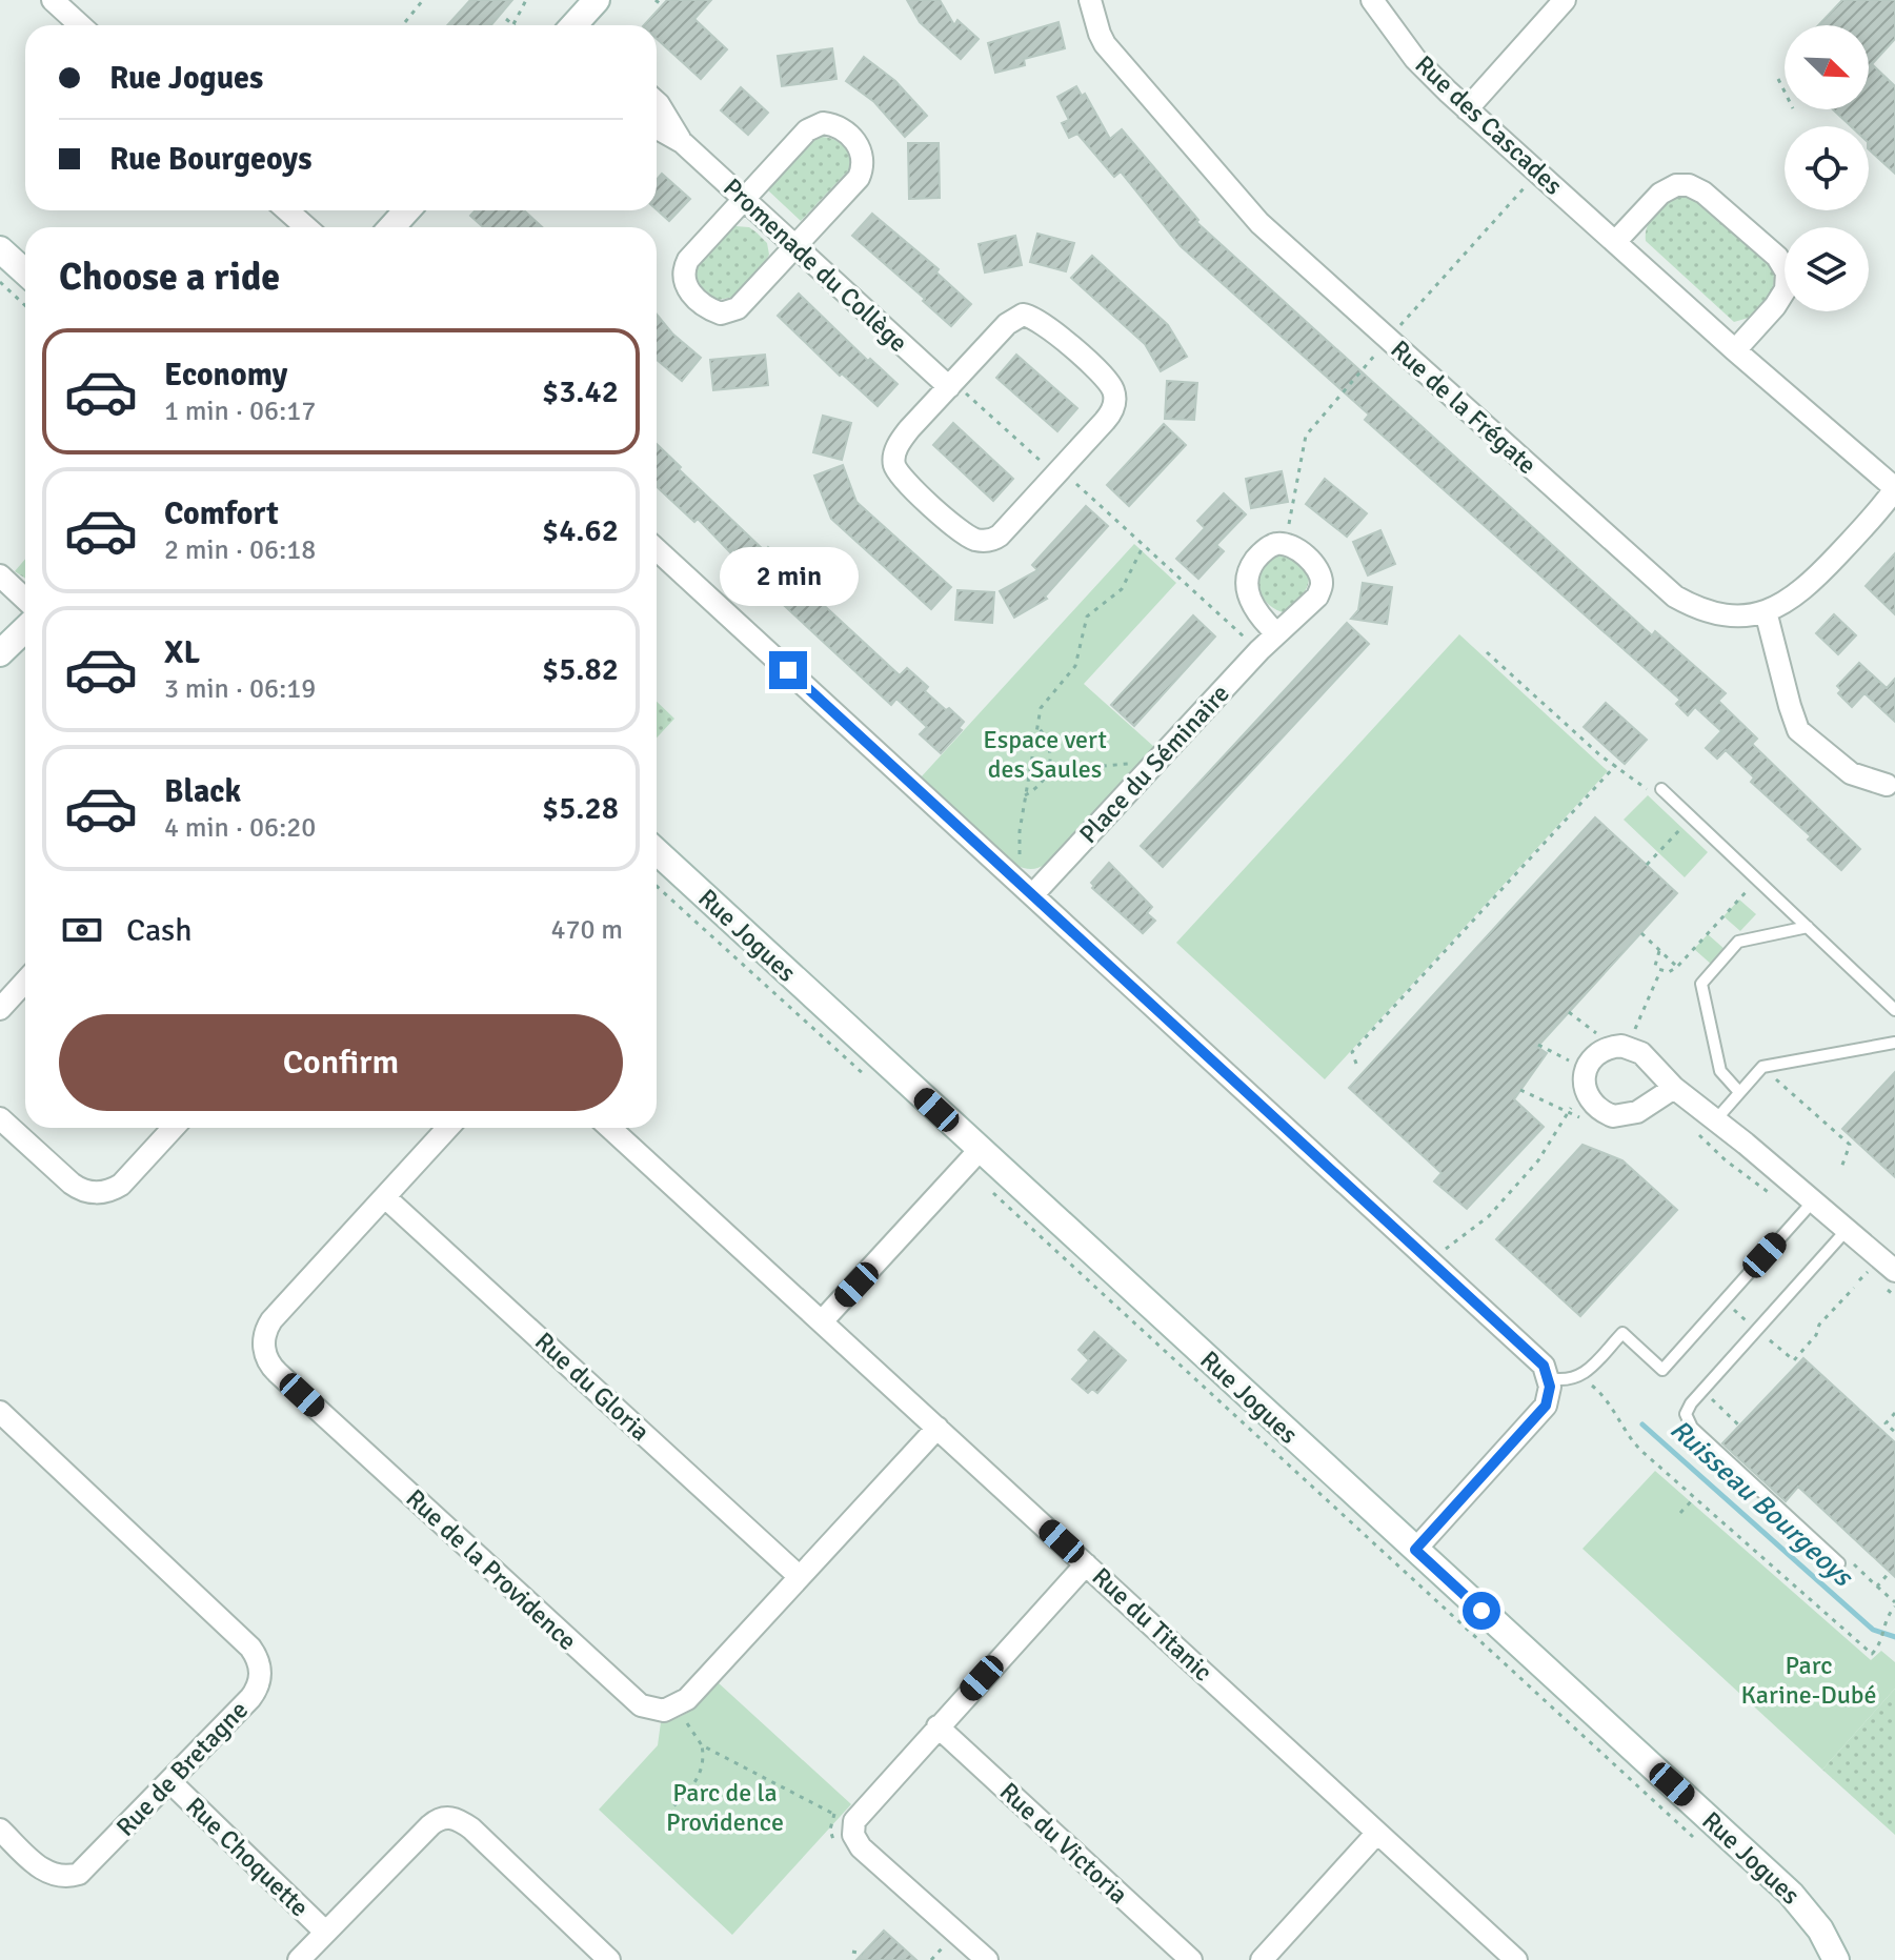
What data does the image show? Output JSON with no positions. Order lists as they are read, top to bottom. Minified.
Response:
{"streets":{"street":["Rue des Cascades","Promenade du Collège","Rue de la Frégate","Place du Séminaire","Rue Jogues","Rue du Gloria","Rue de la Providence","Rue du Titanic","Rue de Bretagne","Rue du Victoria","Rue Choquette"]},"crossings":[["Rue des Cascades","Rue de la Frégate"],["Rue du Gloria","Rue de la Providence"],["Rue de la Providence","Rue du Titanic"],["Rue de Bretagne","Rue Choquette"]],"water":["Ruisseau Bourgeoys"],"parks":["Espace vert des Saules","Parc Karine-Dubé","Parc de la Providence"],"north":"bottom right","page":{"banner":["Rue Jogues","Rue Bourgeoys"],"heading":"Choose a ride","list":[{"name":"Economy","note":"1 min · 06:17","value":"$3.42"},{"name":"Comfort","note":"2 min · 06:18","value":"$4.62"},{"name":"XL","note":"3 min · 06:19","value":"$5.82"},{"name":"Black","note":"4 min · 06:20","value":"$5.28"}],"bubble":"2 min","pay":["Cash","470 m"],"buttons":"Confirm"}}
